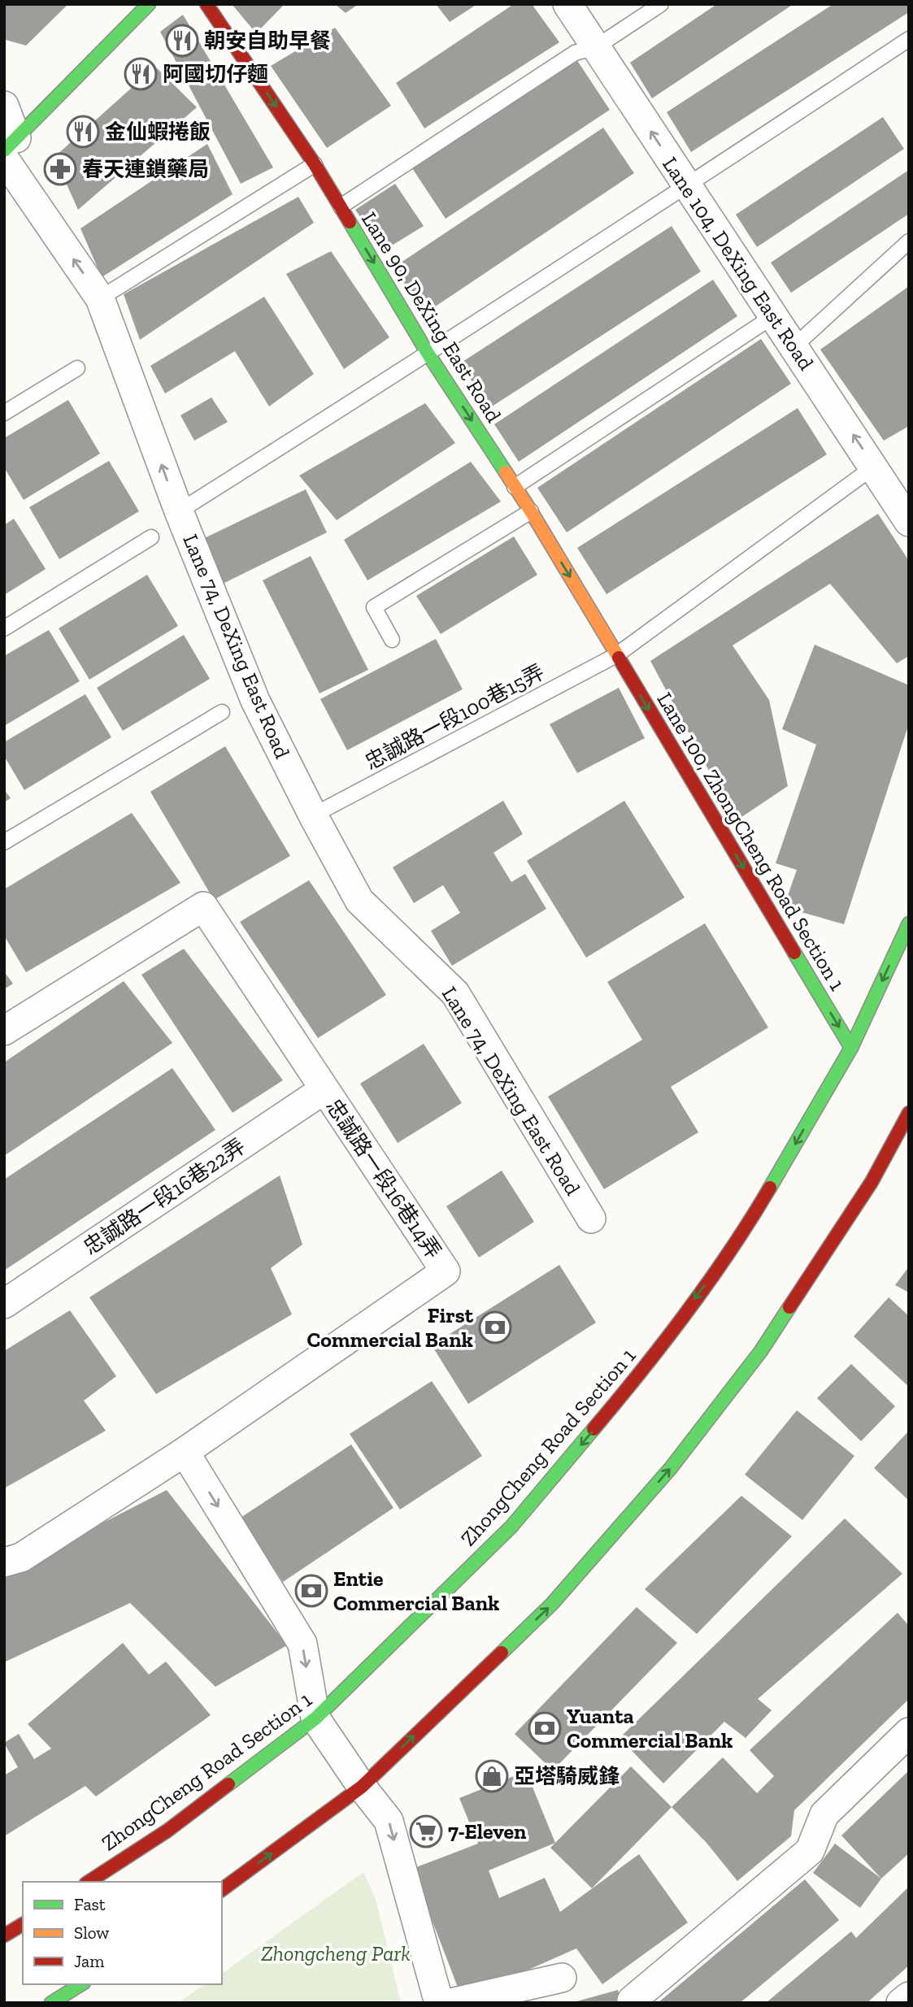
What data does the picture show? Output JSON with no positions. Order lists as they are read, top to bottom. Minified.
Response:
{"streets":{"street":["Lane 104, DeXing East Road","Lane 90, DeXing East Road","Lane 74, DeXing East Road","Lane 100, ZhongCheng Road Section 1","忠誠路一段16巷14弄","忠誠路一段16巷22弄","ZhongCheng Road Section 1"],"lane":["忠誠路一段100巷15弄"]},"crossings":[["Lane 104, DeXing East Road","忠誠路一段100巷15弄"],["Lane 90, DeXing East Road","忠誠路一段100巷15弄"],["Lane 90, DeXing East Road","Lane 100, ZhongCheng Road Section 1"],["Lane 74, DeXing East Road","忠誠路一段100巷15弄"],["忠誠路一段100巷15弄","Lane 100, ZhongCheng Road Section 1"],["Lane 100, ZhongCheng Road Section 1","ZhongCheng Road Section 1"],["忠誠路一段16巷14弄","忠誠路一段16巷22弄"]],"one_way":["Lane 104, DeXing East Road","Lane 90, DeXing East Road","Lane 100, ZhongCheng Road Section 1"],"parks":["Zhongcheng Park"],"places":{"restaurant":["朝安自助早餐","阿國切仔麵","金仙蝦捲飯"],"pharmacy":["春天連鎖藥局"],"bank":["First Commercial Bank","Entie Commercial Bank","Yuanta Commercial Bank"],"shop":["亞塔騎威鋒"],"supermarket":["7-Eleven"]},"legend":["Fast","Slow","Jam"]}
